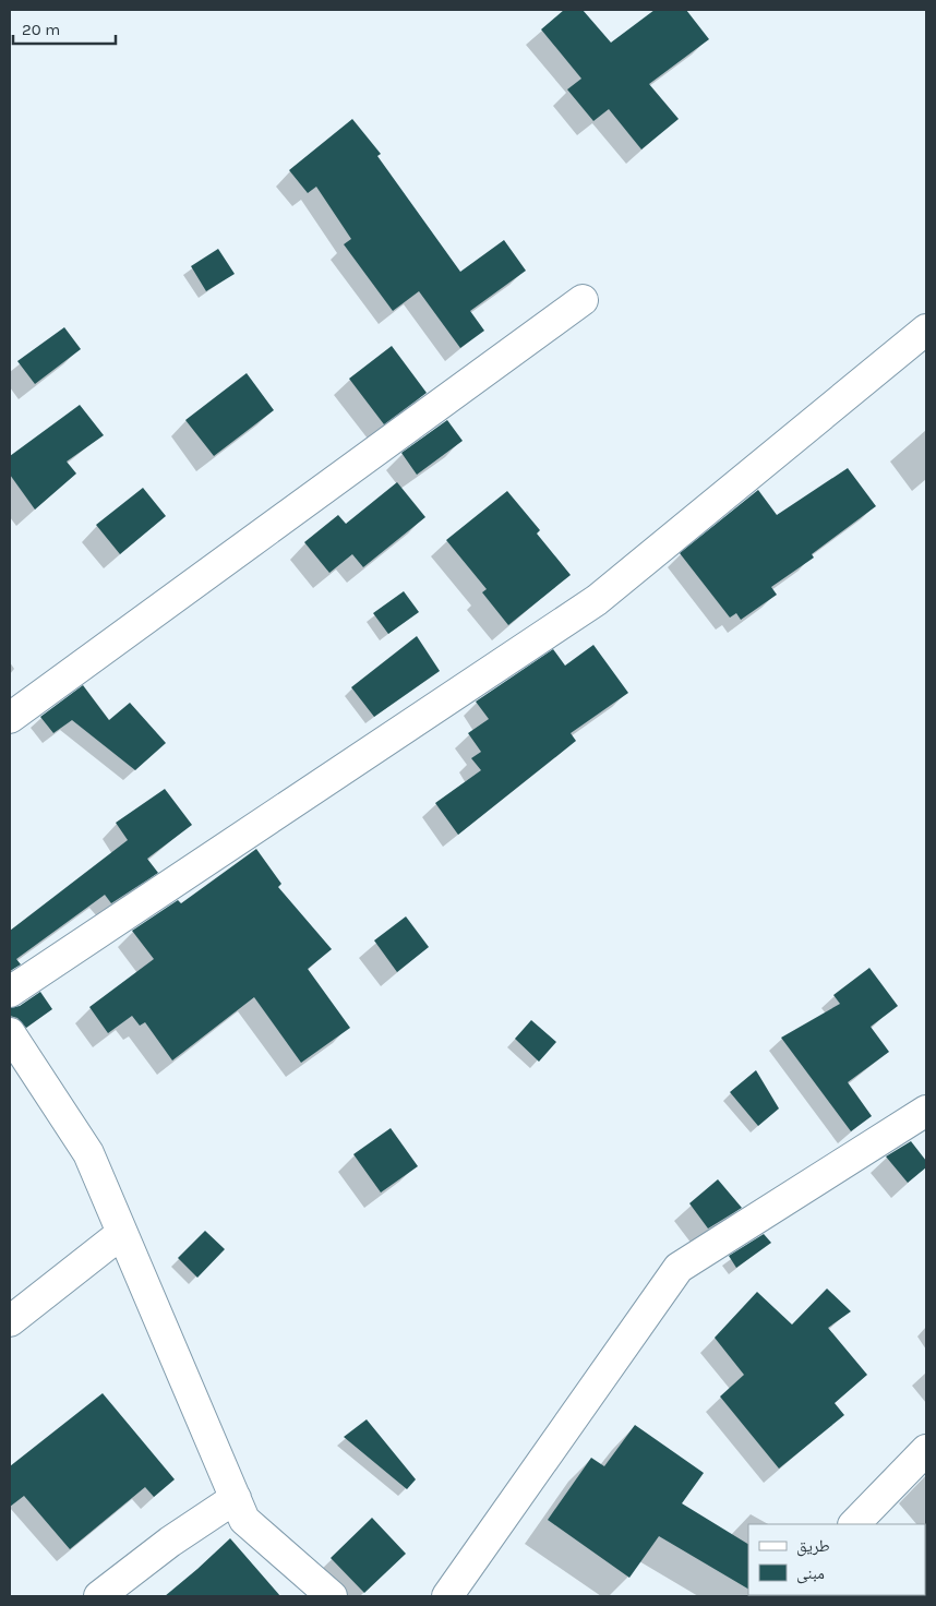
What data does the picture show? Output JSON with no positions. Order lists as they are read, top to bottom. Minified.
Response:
{"legend":["طريق","مبنى"],"scale_bar":"20 m"}
